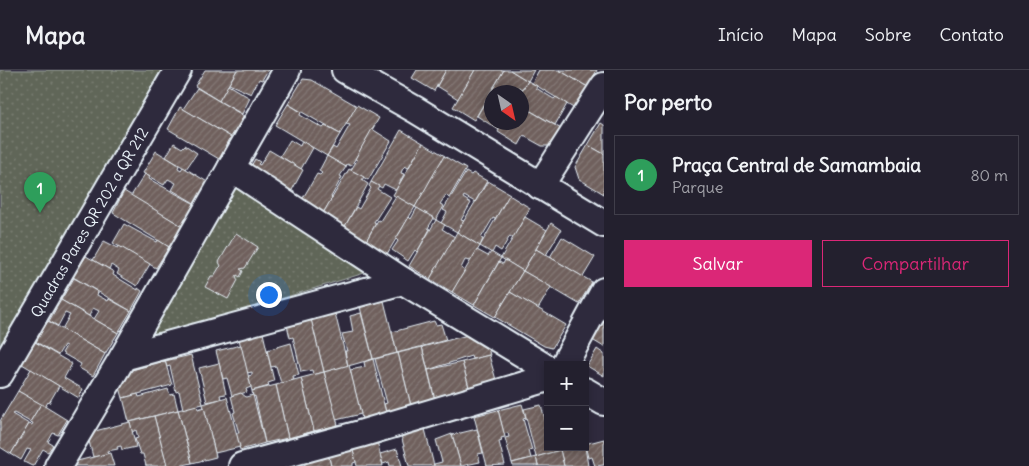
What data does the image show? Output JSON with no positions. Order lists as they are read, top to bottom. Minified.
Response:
{"streets":{"street":["Quadras Pares QR 202 a QR 212"]},"north":"bottom right","page":{"header":"Mapa","nav":["Início","Mapa","Sobre","Contato"],"heading":"Por perto","list":[{"mark":"1","name":"Praça Central de Samambaia","note":"Parque","value":"80 m"}],"pins":"1","buttons":["Salvar","Compartilhar"],"map_buttons":["+","−"]}}
